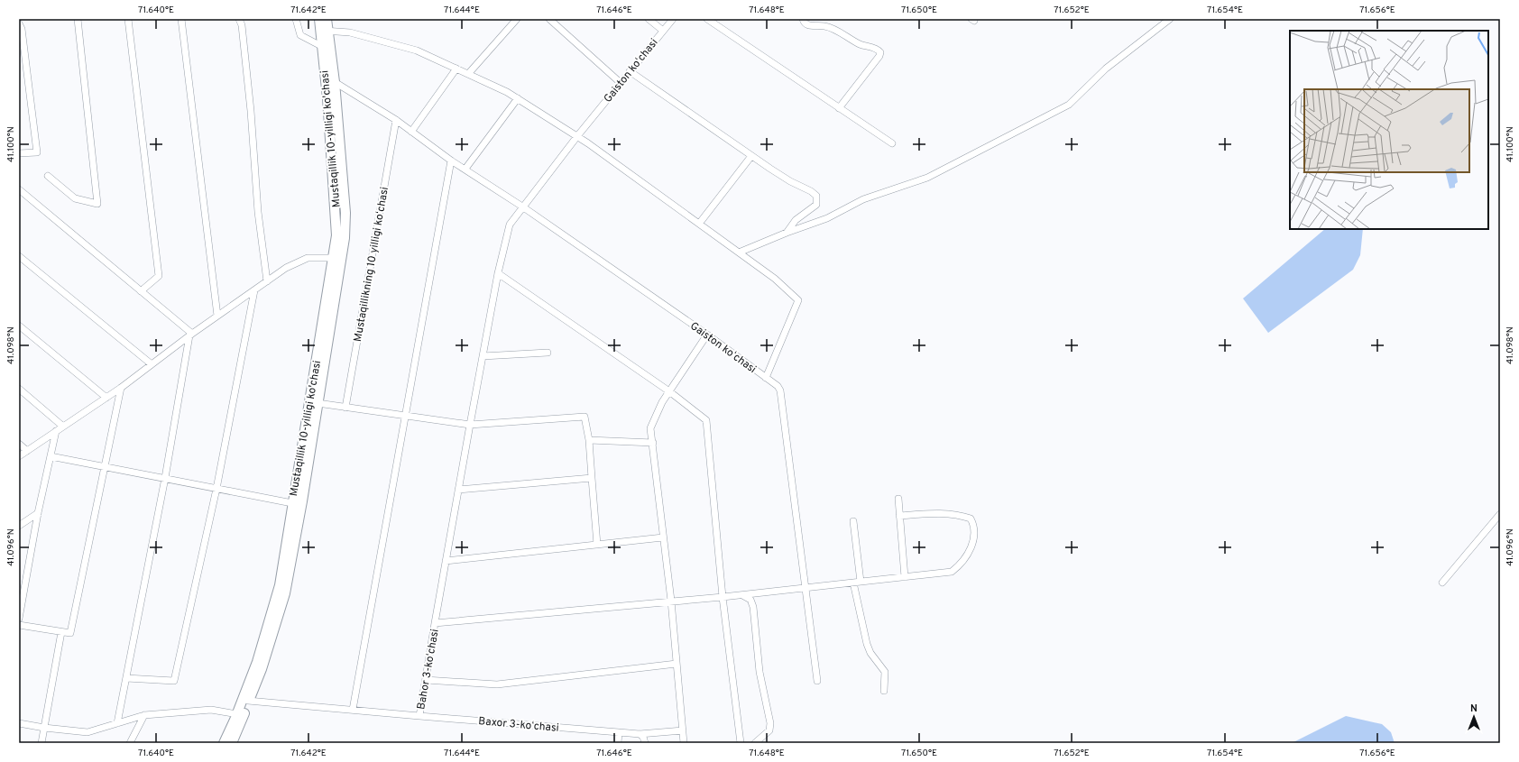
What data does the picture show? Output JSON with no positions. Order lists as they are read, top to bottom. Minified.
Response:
{"streets":{"main road":["Mustaqillik 10-yilligi ko'chasi"],"street":["Gaiston koʻchasi","Mustaqillikning 10 yilligi koʻchasi","Bahor 3-koʻchasi","Baxor 3-koʻchasi"]},"crossings":[["Gaiston koʻchasi","Mustaqillik 10-yilligi ko'chasi"],["Gaiston koʻchasi","Mustaqillikning 10 yilligi koʻchasi"],["Gaiston koʻchasi","Bahor 3-koʻchasi"],["Mustaqillik 10-yilligi ko'chasi","Bahor 3-koʻchasi"],["Bahor 3-koʻchasi","Baxor 3-koʻchasi"]],"north":"top","coordinates":["71.640°E","71.642°E","71.644°E","71.646°E","71.648°E","71.650°E","71.652°E","71.654°E","71.656°E","41.100°N","41.098°N","41.096°N"]}
